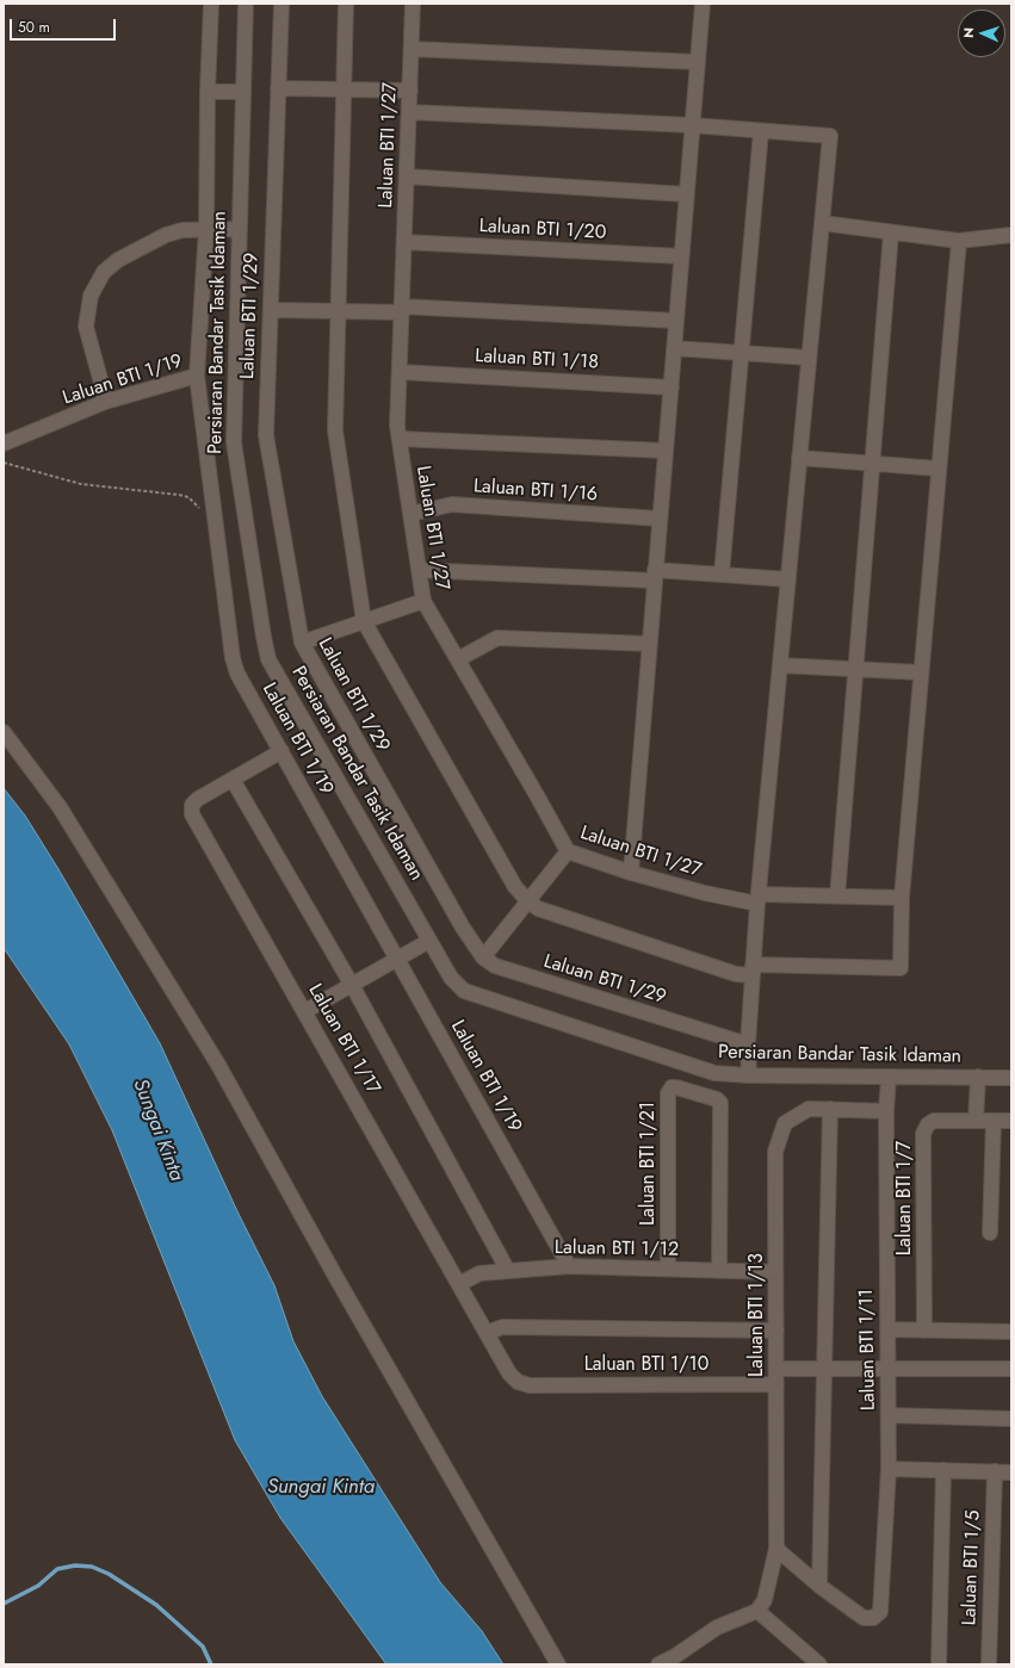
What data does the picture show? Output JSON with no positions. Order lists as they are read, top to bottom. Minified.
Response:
{"streets":{"street":["Laluan BTI 1/27","Laluan BTI 1/20","Laluan BTI 1/29","Persiaran Bandar Tasik Idaman","Laluan BTI 1/18","Laluan BTI 1/19","Laluan BTI 1/16","Laluan BTI 1/17","Laluan BTI 1/21","Laluan BTI 1/7","Laluan BTI 1/12","Laluan BTI 1/13","Laluan BTI 1/11","Laluan BTI 1/10","Laluan BTI 1/5"]},"crossings":[["Laluan BTI 1/27","Laluan BTI 1/20"],["Laluan BTI 1/27","Laluan BTI 1/18"],["Laluan BTI 1/27","Laluan BTI 1/16"],["Persiaran Bandar Tasik Idaman","Laluan BTI 1/11"],["Laluan BTI 1/19","Laluan BTI 1/17"],["Laluan BTI 1/19","Laluan BTI 1/12"],["Laluan BTI 1/17","Laluan BTI 1/12"],["Laluan BTI 1/17","Laluan BTI 1/10"],["Laluan BTI 1/21","Laluan BTI 1/12"],["Laluan BTI 1/12","Laluan BTI 1/13"],["Laluan BTI 1/13","Laluan BTI 1/11"],["Laluan BTI 1/13","Laluan BTI 1/10"]],"water":["Sungai Kinta"],"scale_bar":"50 m","north":"left"}
